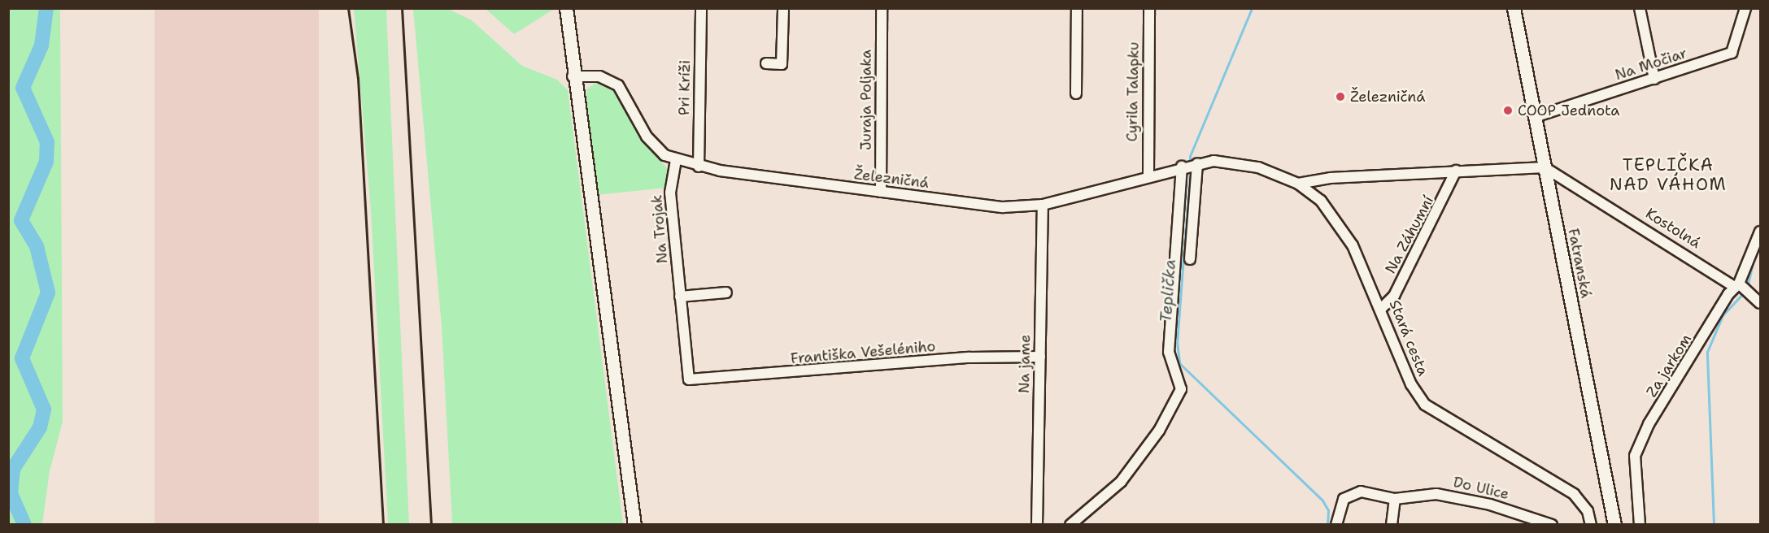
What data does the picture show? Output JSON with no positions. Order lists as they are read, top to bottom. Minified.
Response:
{"streets":{"main road":["Fatranská"],"street":["Na Močiar","Pri Kríži","Cyrila Talapku","Juraja Poljaka","Železničná","Kostolná","Na Trojak","Na Záhumní","Stará cesta","Františka Vešeléniho","Na jame","Za jarkom","Do Ulice"]},"crossings":[["Na Močiar","Fatranská"],["Pri Kríži","Železničná"],["Cyrila Talapku","Železničná"],["Juraja Poljaka","Železničná"],["Železničná","Kostolná"],["Železničná","Na Trojak"],["Železničná","Na Záhumní"],["Železničná","Fatranská"],["Železničná","Stará cesta"],["Železničná","Na jame"],["Kostolná","Fatranská"],["Kostolná","Za jarkom"],["Na Trojak","Františka Vešeléniho"],["Na Záhumní","Stará cesta"],["Františka Vešeléniho","Na jame"]],"districts":["TEPLIČKA NAD VÁHOM"],"water":["Teplička"],"places":["Železničná","COOP Jednota"]}
